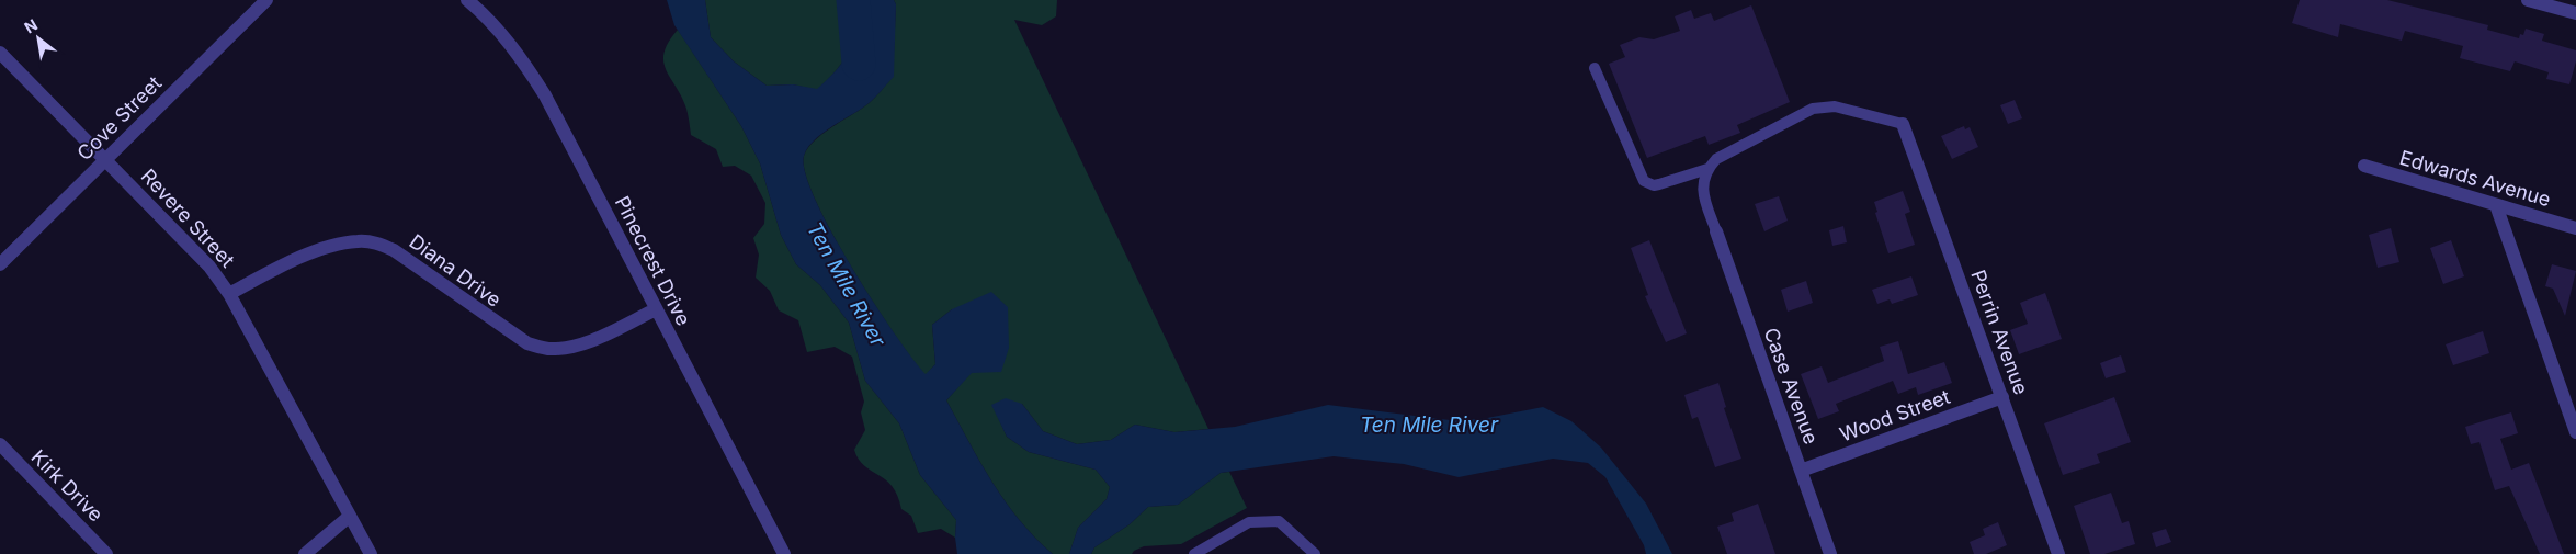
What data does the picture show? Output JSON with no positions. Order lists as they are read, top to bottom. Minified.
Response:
{"streets":{"street":["Cove Street","Edwards Avenue","Revere Street","Pinecrest Drive","Diana Drive","Perrin Avenue","Case Avenue","Wood Street","Kirk Drive"]},"crossings":[["Cove Street","Revere Street"],["Revere Street","Diana Drive"],["Pinecrest Drive","Diana Drive"],["Perrin Avenue","Wood Street"],["Case Avenue","Wood Street"]],"water":["Ten Mile River"],"north":"top left"}
